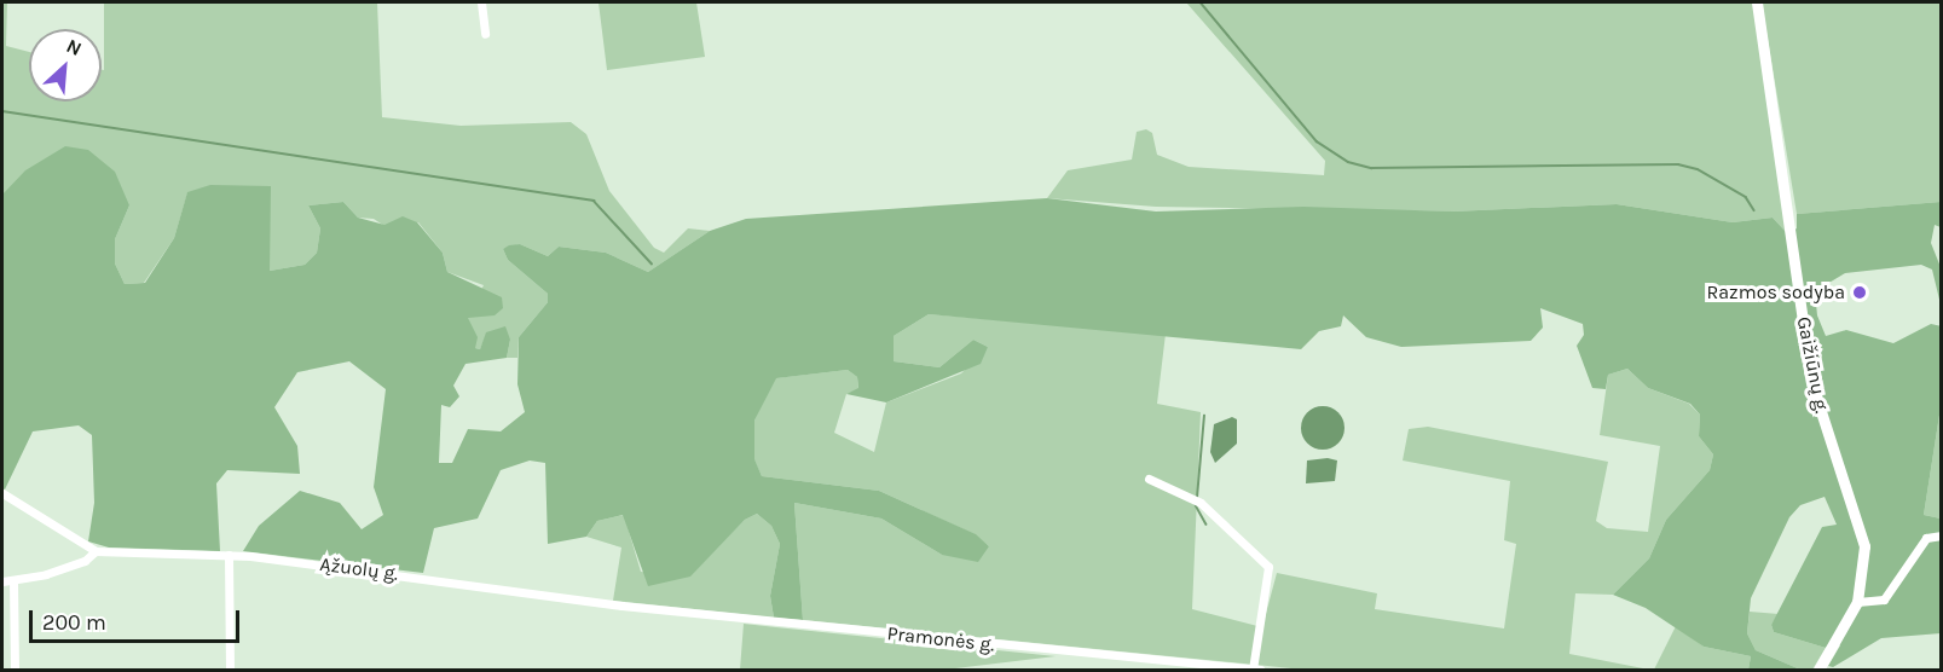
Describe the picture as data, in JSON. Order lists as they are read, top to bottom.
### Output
{
  "streets": {
    "main road": ["Gaižiūnų g."],
    "street": ["Ąžuolų g.", "Pramonės g."]
  },
  "crossings": [
    ["Ąžuolų g.", "Pramonės g."]
  ],
  "places": ["Razmos sodyba"],
  "scale_bar": "200 m",
  "north": "top right"
}
